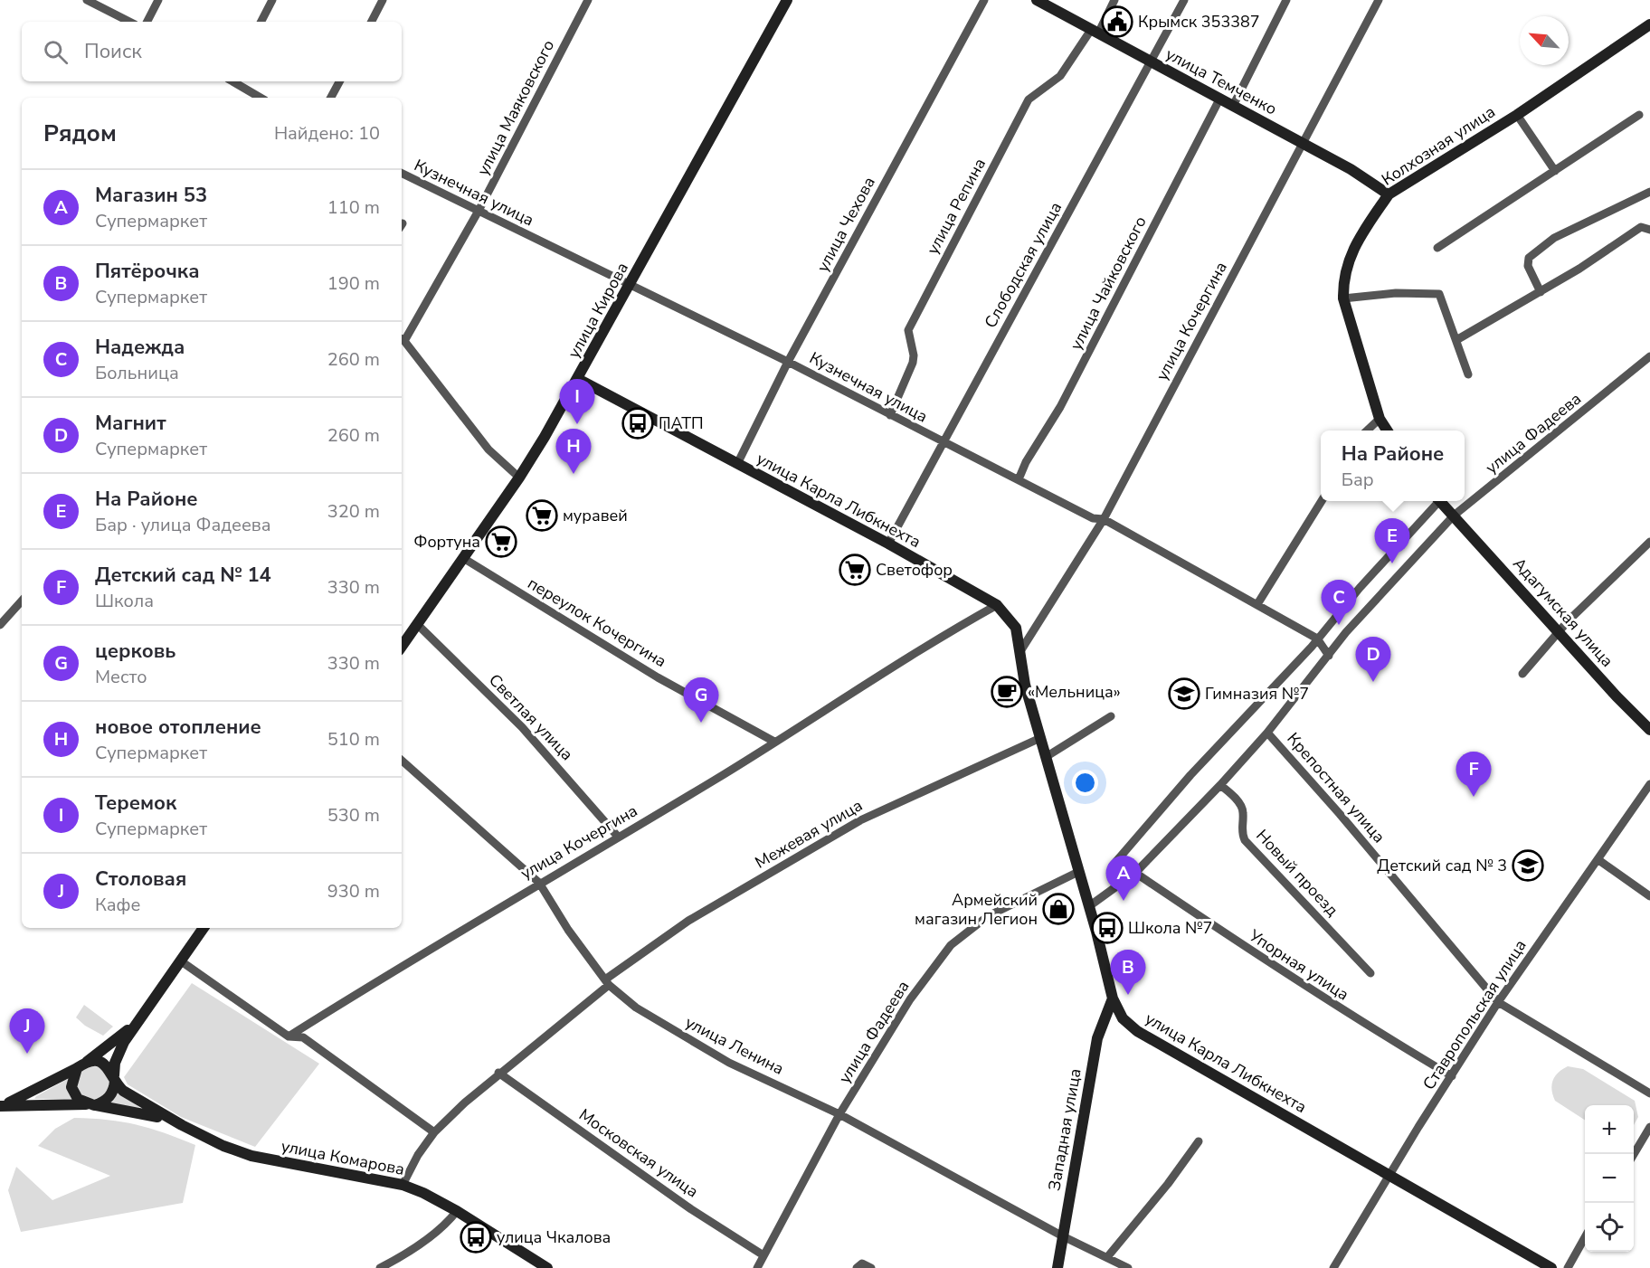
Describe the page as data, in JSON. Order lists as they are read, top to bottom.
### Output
{
  "streets": {
    "main road": [
      "улица Темченко",
      "Колхозная улица",
      "улица Кирова",
      "улица Карла Либкнехта",
      "Адагумская улица",
      "Западная улица",
      "улица Комарова"
    ],
    "street": [
      "улица Маяковского",
      "Кузнечная улица",
      "улица Репина",
      "улица Чехова",
      "Слободская улица",
      "улица Чайковского",
      "улица Кочергина",
      "улица Фадеева",
      "переулок Кочергина",
      "Светлая улица",
      "Крепостная улица",
      "Межевая улица",
      "Новый проезд",
      "Упорная улица",
      "Ставропольская улица",
      "улица Ленина",
      "Московская улица"
    ]
  },
  "crossings": [
    ["улица Темченко", "Колхозная улица"],
    ["улица Темченко", "улица Репина"],
    ["улица Темченко", "Слободская улица"],
    ["улица Темченко", "улица Чайковского"],
    ["улица Темченко", "улица Кочергина"],
    ["улица Маяковского", "Кузнечная улица"],
    ["Кузнечная улица", "улица Репина"],
    ["Кузнечная улица", "улица Чехова"],
    ["Кузнечная улица", "Слободская улица"],
    ["Кузнечная улица", "улица Чайковского"],
    ["Кузнечная улица", "улица Кирова"],
    ["Кузнечная улица", "улица Кочергина"],
    ["улица Чехова", "улица Карла Либкнехта"],
    ["Слободская улица", "улица Карла Либкнехта"],
    ["улица Кирова", "улица Карла Либкнехта"],
    ["улица Кирова", "переулок Кочергина"],
    ["улица Кирова", "Светлая улица"],
    ["улица Кочергина", "улица Карла Либкнехта"],
    ["улица Кочергина", "переулок Кочергина"],
    ["улица Кочергина", "Светлая улица"],
    ["улица Кочергина", "улица Ленина"],
    ["улица Фадеева", "улица Карла Либкнехта"],
    ["улица Фадеева", "Адагумская улица"],
    ["улица Фадеева", "Крепостная улица"],
    ["улица Фадеева", "Новый проезд"],
    ["улица Фадеева", "Упорная улица"],
    ["улица Фадеева", "улица Ленина"],
    ["улица Фадеева", "Московская улица"],
    ["улица Карла Либкнехта", "Межевая улица"],
    ["улица Карла Либкнехта", "Ставропольская улица"],
    ["улица Карла Либкнехта", "Западная улица"],
    ["Крепостная улица", "Ставропольская улица"],
    ["Межевая улица", "улица Ленина"],
    ["Межевая улица", "Московская улица"],
    ["Межевая улица", "улица Комарова"],
    ["Упорная улица", "Ставропольская улица"],
    ["улица Ленина", "Западная улица"]
  ],
  "places": {
    "public building": ["Крымск 353387"],
    "bus stop": ["ПАТП", "Школа №7", "улица Чкалова"],
    "supermarket": ["муравей", "Фортуна", "Светофор"],
    "cafe": ["«Мельница»"],
    "school or university": ["Гимназия №7", "Детский сад № 3"],
    "shop": ["Армейский магазин Легион"]
  },
  "north": "top left",
  "page": {
    "search": "Поиск",
    "heading": ["Рядом", "Найдено: 10"],
    "list": [
      {
        "mark": "A",
        "name": "Магазин 53",
        "note": "Супермаркет",
        "value": "110 m"
      },
      {
        "mark": "B",
        "name": "Пятёрочка",
        "note": "Супермаркет",
        "value": "190 m"
      },
      {
        "mark": "C",
        "name": "Надежда",
        "note": "Больница",
        "value": "260 m"
      },
      {
        "mark": "D",
        "name": "Магнит",
        "note": "Супермаркет",
        "value": "260 m"
      },
      {
        "mark": "E",
        "name": "На Районе",
        "note": "Бар · улица Фадеева",
        "value": "320 m"
      },
      {
        "mark": "F",
        "name": "Детский сад № 14",
        "note": "Школа",
        "value": "330 m"
      },
      {
        "mark": "G",
        "name": "церковь",
        "note": "Место",
        "value": "330 m"
      },
      {
        "mark": "H",
        "name": "новое отопление",
        "note": "Супермаркет",
        "value": "510 m"
      },
      {
        "mark": "I",
        "name": "Теремок",
        "note": "Супермаркет",
        "value": "530 m"
      },
      {
        "mark": "J",
        "name": "Столовая",
        "note": "Кафе",
        "value": "930 m"
      }
    ],
    "pins": [
      "I",
      "H",
      "E",
      "C",
      "D",
      "G",
      "F",
      "A",
      "B",
      "J"
    ],
    "popup": ["На Районе", "Бар"],
    "map_buttons": ["+", "−"]
  }
}
